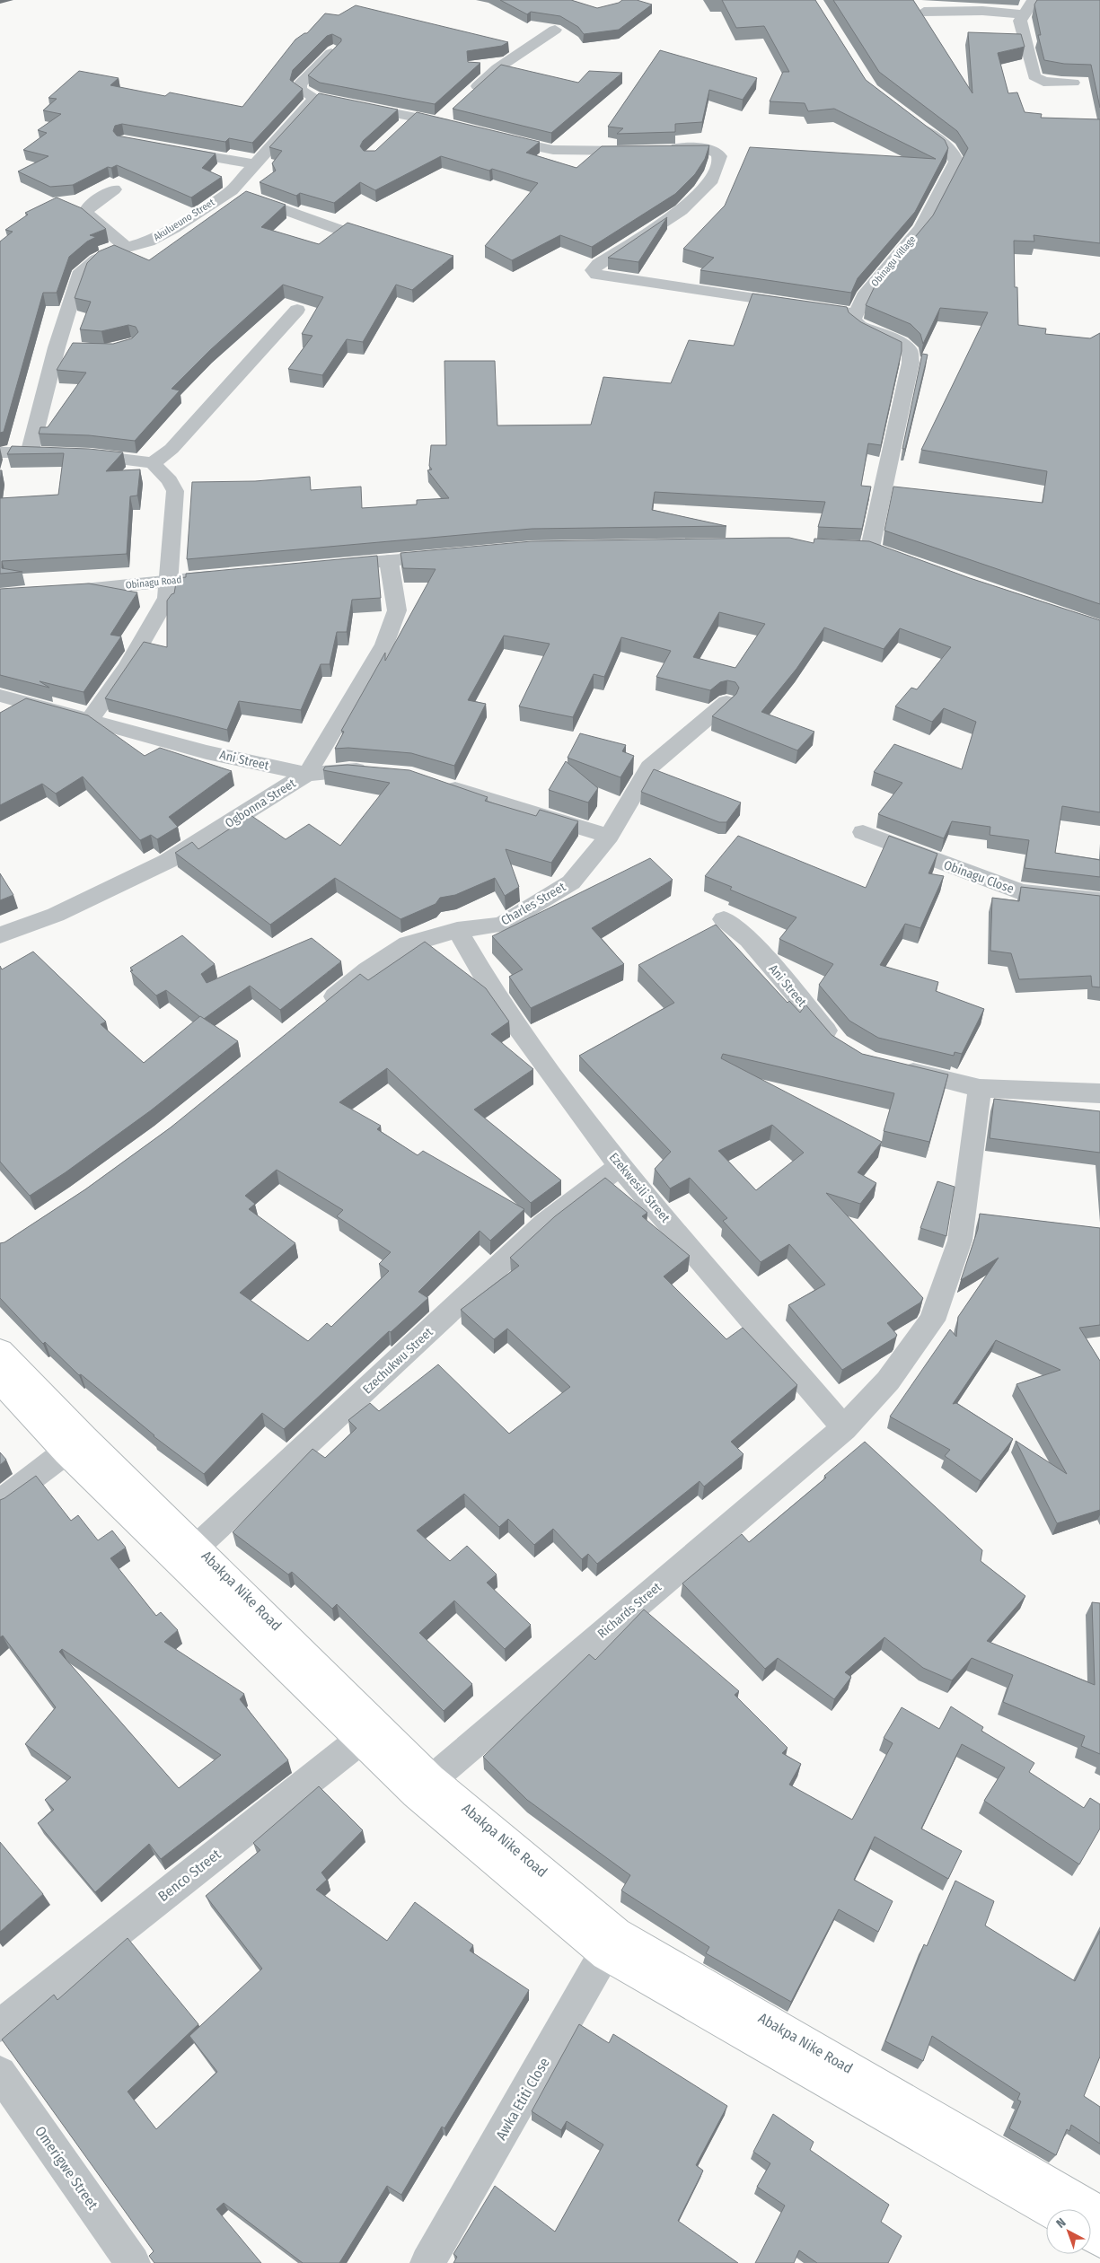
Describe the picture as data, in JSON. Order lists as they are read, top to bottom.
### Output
{
  "streets": {
    "main road": ["Abakpa Nike Road"],
    "street": [
      "Akulueuno Street",
      "Obinagu Village",
      "Obinagu Road",
      "Ani Street",
      "Ogbonna Street",
      "Obinagu Close",
      "Charles Street",
      "Ezekwesili Street",
      "Ezechukwu Street",
      "Richards Street",
      "Benco Street",
      "Awka Etiti Close",
      "Omerigwe Street"
    ]
  },
  "crossings": [
    ["Ani Street", "Ogbonna Street"],
    ["Charles Street", "Ezekwesili Street"],
    ["Ezekwesili Street", "Ezechukwu Street"],
    ["Ezekwesili Street", "Richards Street"],
    ["Ezechukwu Street", "Abakpa Nike Road"],
    ["Abakpa Nike Road", "Richards Street"],
    ["Abakpa Nike Road", "Benco Street"],
    ["Abakpa Nike Road", "Awka Etiti Close"]
  ],
  "north": "top left"
}
